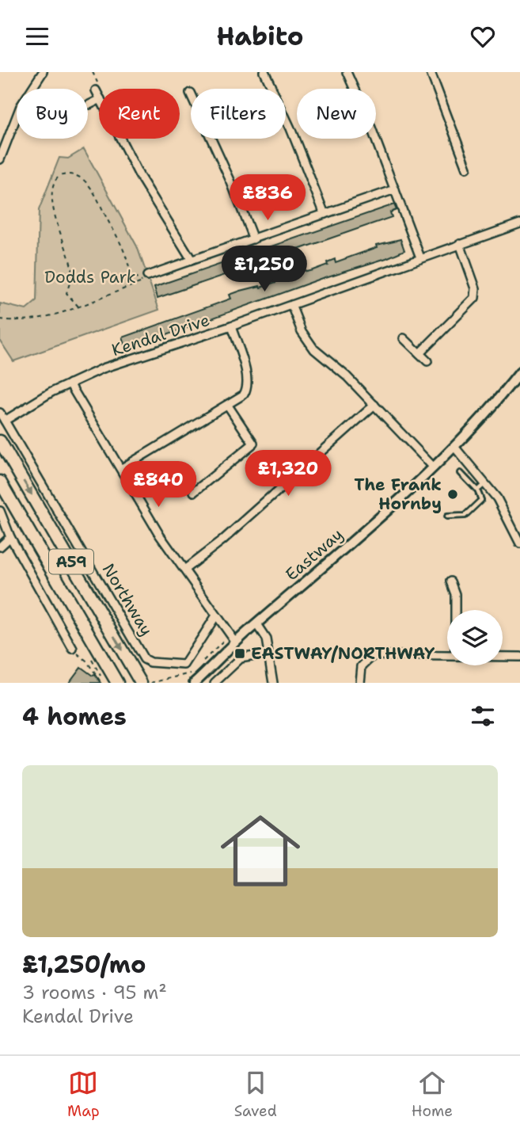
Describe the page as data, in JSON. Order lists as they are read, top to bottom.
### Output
{
  "streets": {
    "highway": ["A59", "Northway"],
    "street": ["Kendal Drive", "Eastway"]
  },
  "crossings": [
    ["Kendal Drive", "Northway"]
  ],
  "parks": ["Dodds Park"],
  "places": {
    "other": ["The Frank Hornby"],
    "transit": ["EASTWAY/NORTHWAY"]
  },
  "page": {
    "header": "Habito",
    "chip": [
      "Buy",
      "Rent",
      "Filters",
      "New"
    ],
    "price": [
      "£836",
      "£1,250",
      "£1,320",
      "£840"
    ],
    "heading": "4 homes",
    "list": [
      {
        "name": "£1,250/mo",
        "note": "3 rooms · 95 m² · Kendal Drive"
      }
    ],
    "tabs": ["Map", "Saved", "Home"]
  }
}
